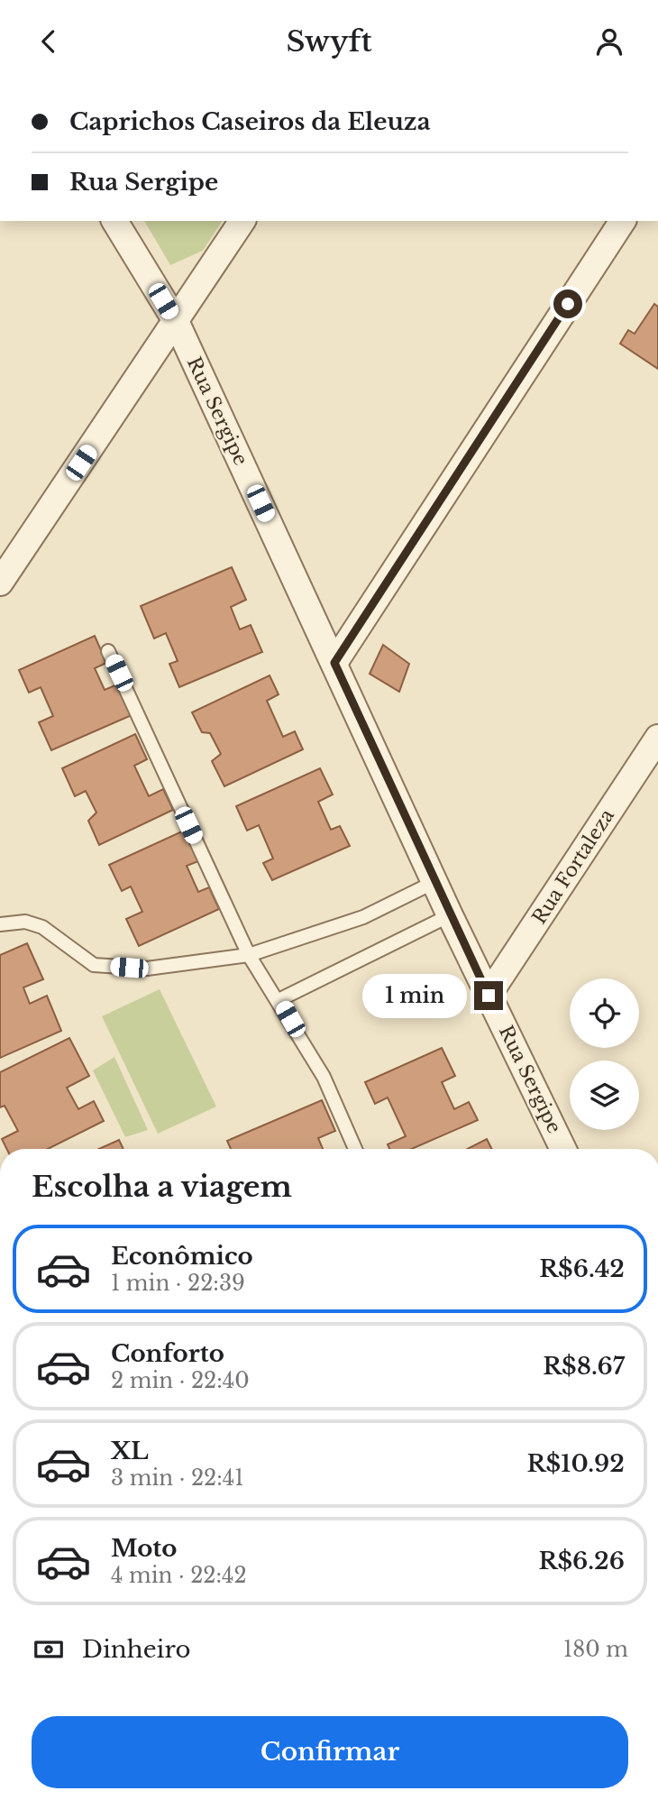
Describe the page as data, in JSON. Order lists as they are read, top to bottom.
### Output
{
  "streets": {
    "street": ["Rua Sergipe", "Rua Fortaleza"]
  },
  "crossings": [
    ["Rua Sergipe", "Rua Fortaleza"]
  ],
  "page": {
    "header": "Swyft",
    "banner": ["Caprichos Caseiros da Eleuza", "Rua Sergipe"],
    "bubble": "1 min",
    "heading": "Escolha a viagem",
    "list": [
      {
        "name": "Econômico",
        "note": "1 min · 22:39",
        "value": "R$6.42"
      },
      {
        "name": "Conforto",
        "note": "2 min · 22:40",
        "value": "R$8.67"
      },
      {
        "name": "XL",
        "note": "3 min · 22:41",
        "value": "R$10.92"
      },
      {
        "name": "Moto",
        "note": "4 min · 22:42",
        "value": "R$6.26"
      }
    ],
    "pay": ["Dinheiro", "180 m"],
    "buttons": "Confirmar"
  }
}
